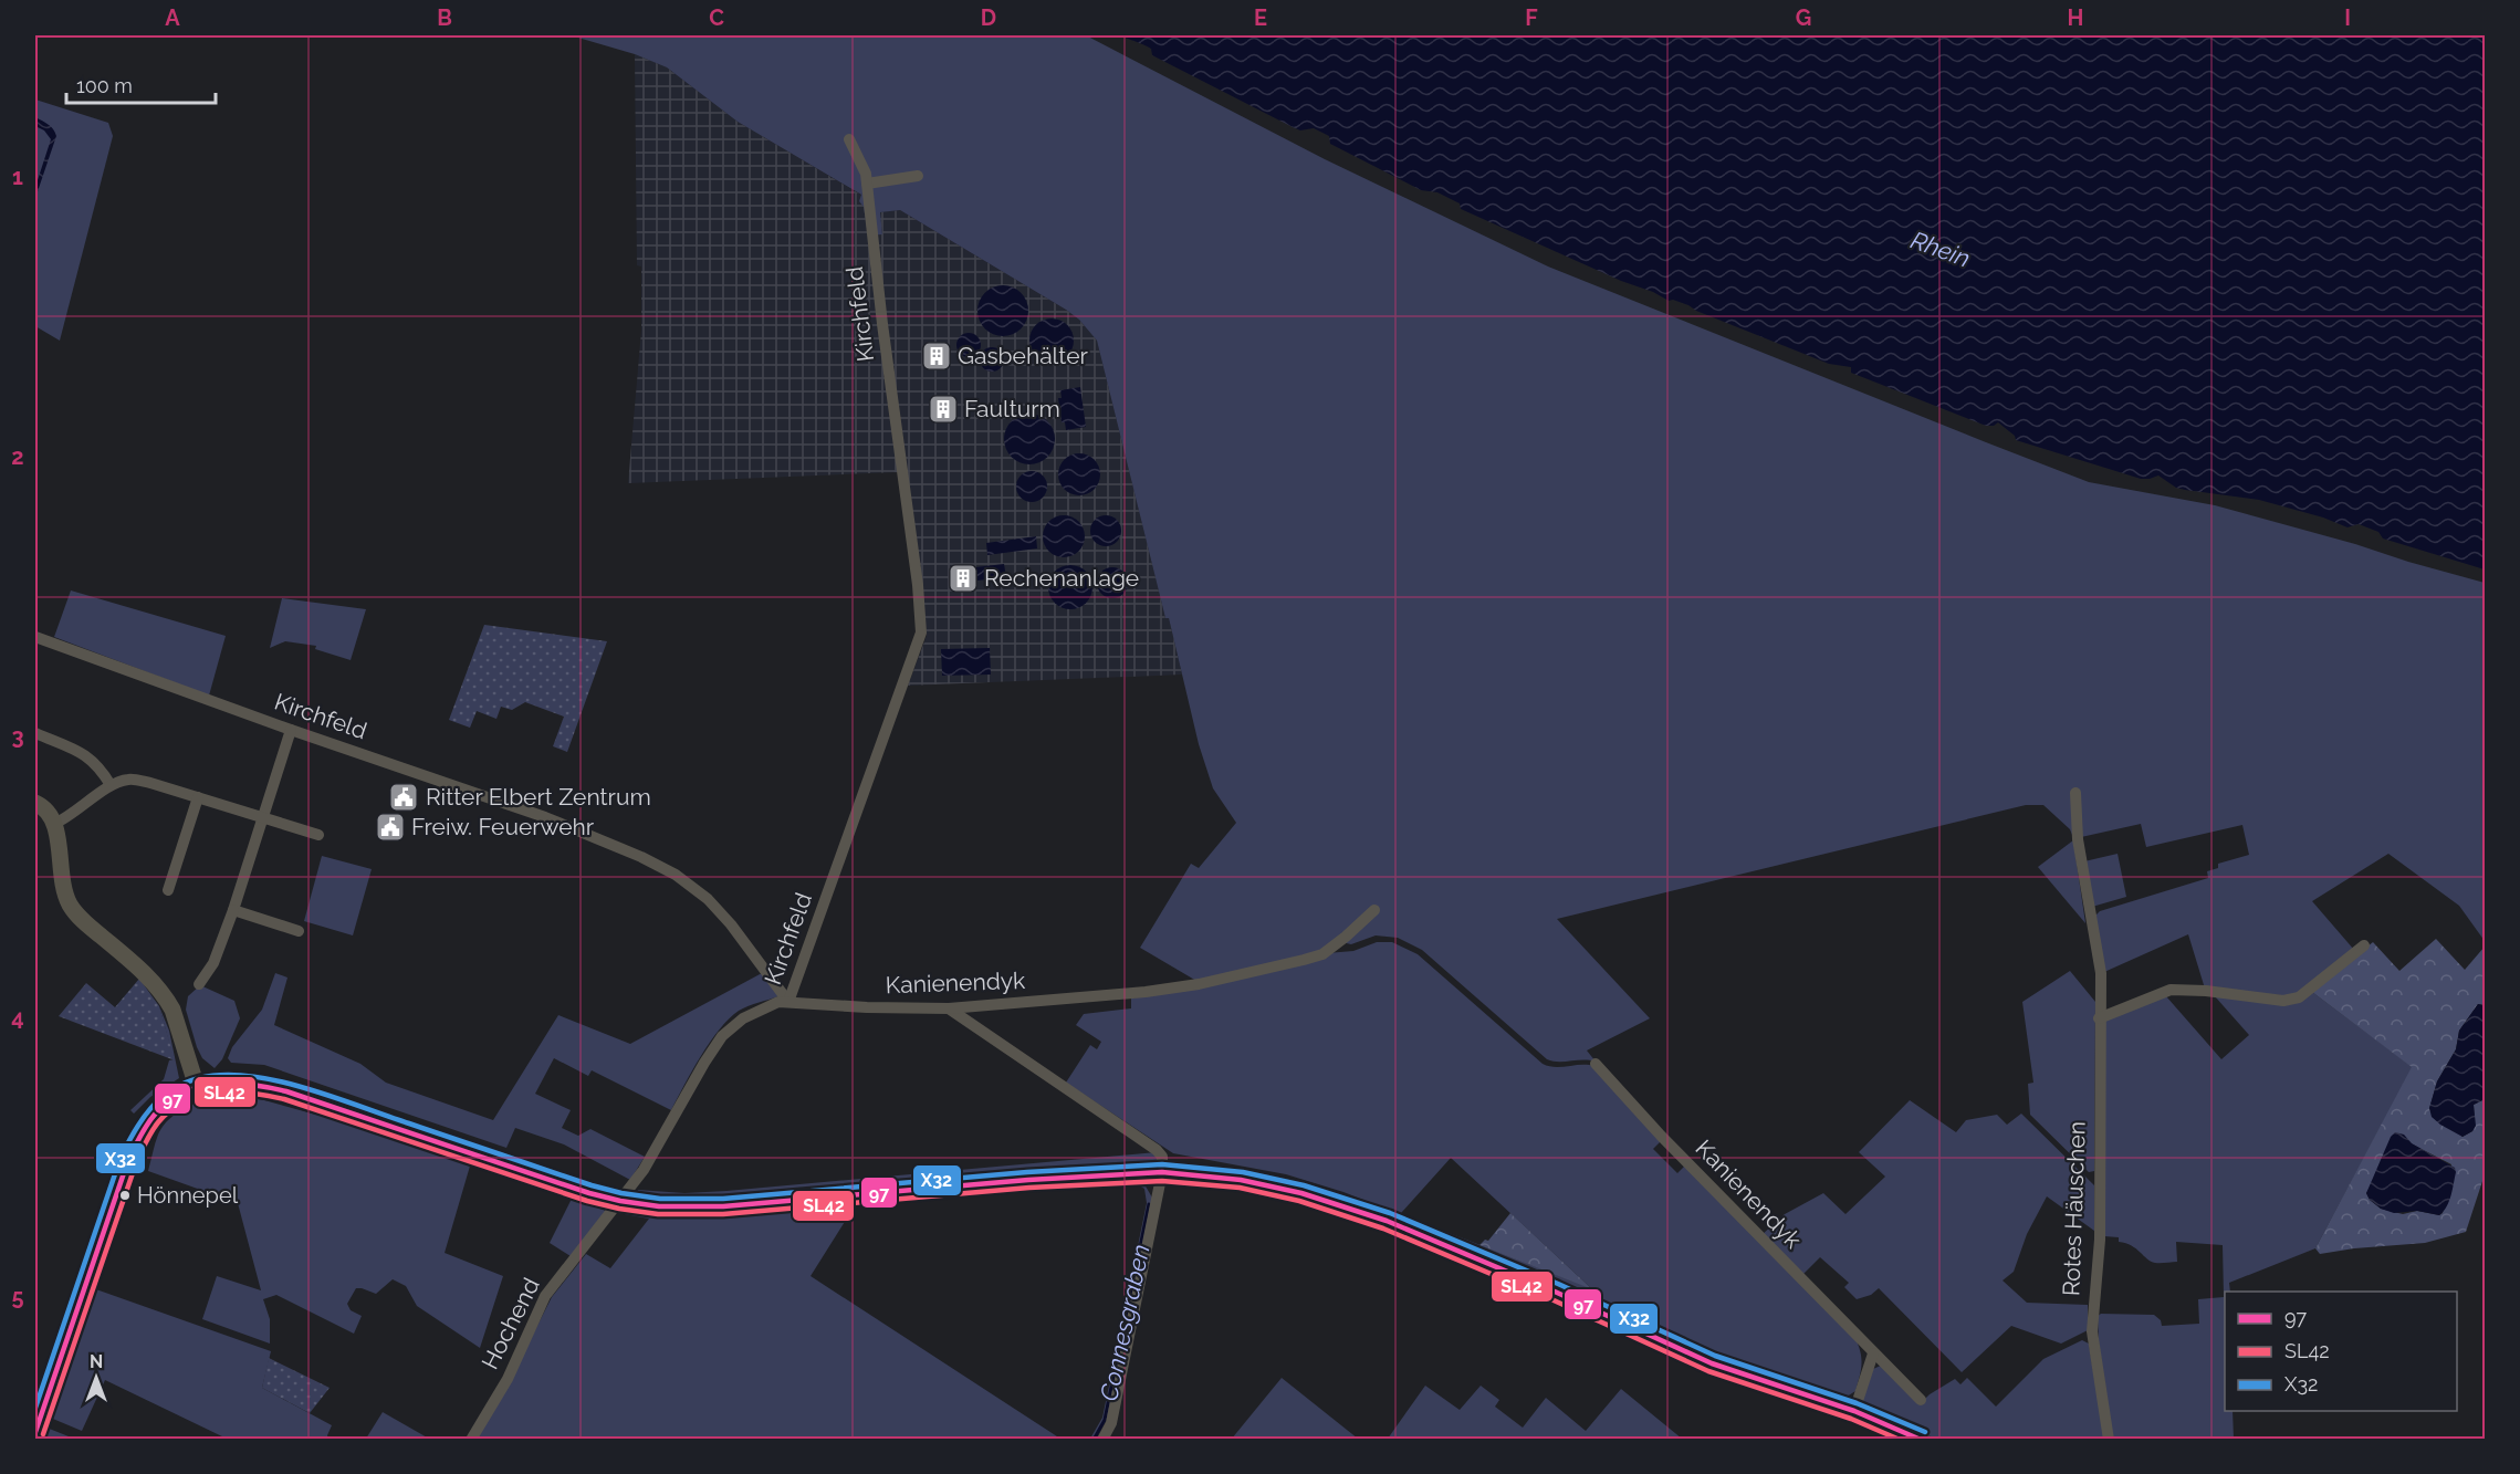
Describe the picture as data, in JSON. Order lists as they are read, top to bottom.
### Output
{
  "streets": {
    "street": [
      "Kirchfeld",
      "Kanienendyk",
      "Rotes Häuschen",
      "Hochend"
    ]
  },
  "crossings": [
    ["Kirchfeld", "Kanienendyk"],
    ["Kanienendyk", "Hochend"]
  ],
  "water": ["Rhein", "Connesgraben"],
  "places": {
    "building": ["Gasbehälter", "Faulturm", "Rechenanlage"],
    "public building": ["Ritter Elbert Zentrum", "Freiw. Feuerwehr"],
    "other": ["Hönnepel"]
  },
  "lines": ["transit line X32", "transit line 97", "transit line SL42"],
  "legend": ["97", "SL42", "X32"],
  "scale_bar": "100 m",
  "north": "top",
  "grid": {
    "columns": [
      "A",
      "B",
      "C",
      "D",
      "E",
      "F",
      "G",
      "H",
      "I"
    ],
    "rows": [
      "1",
      "2",
      "3",
      "4",
      "5"
    ]
  }
}
